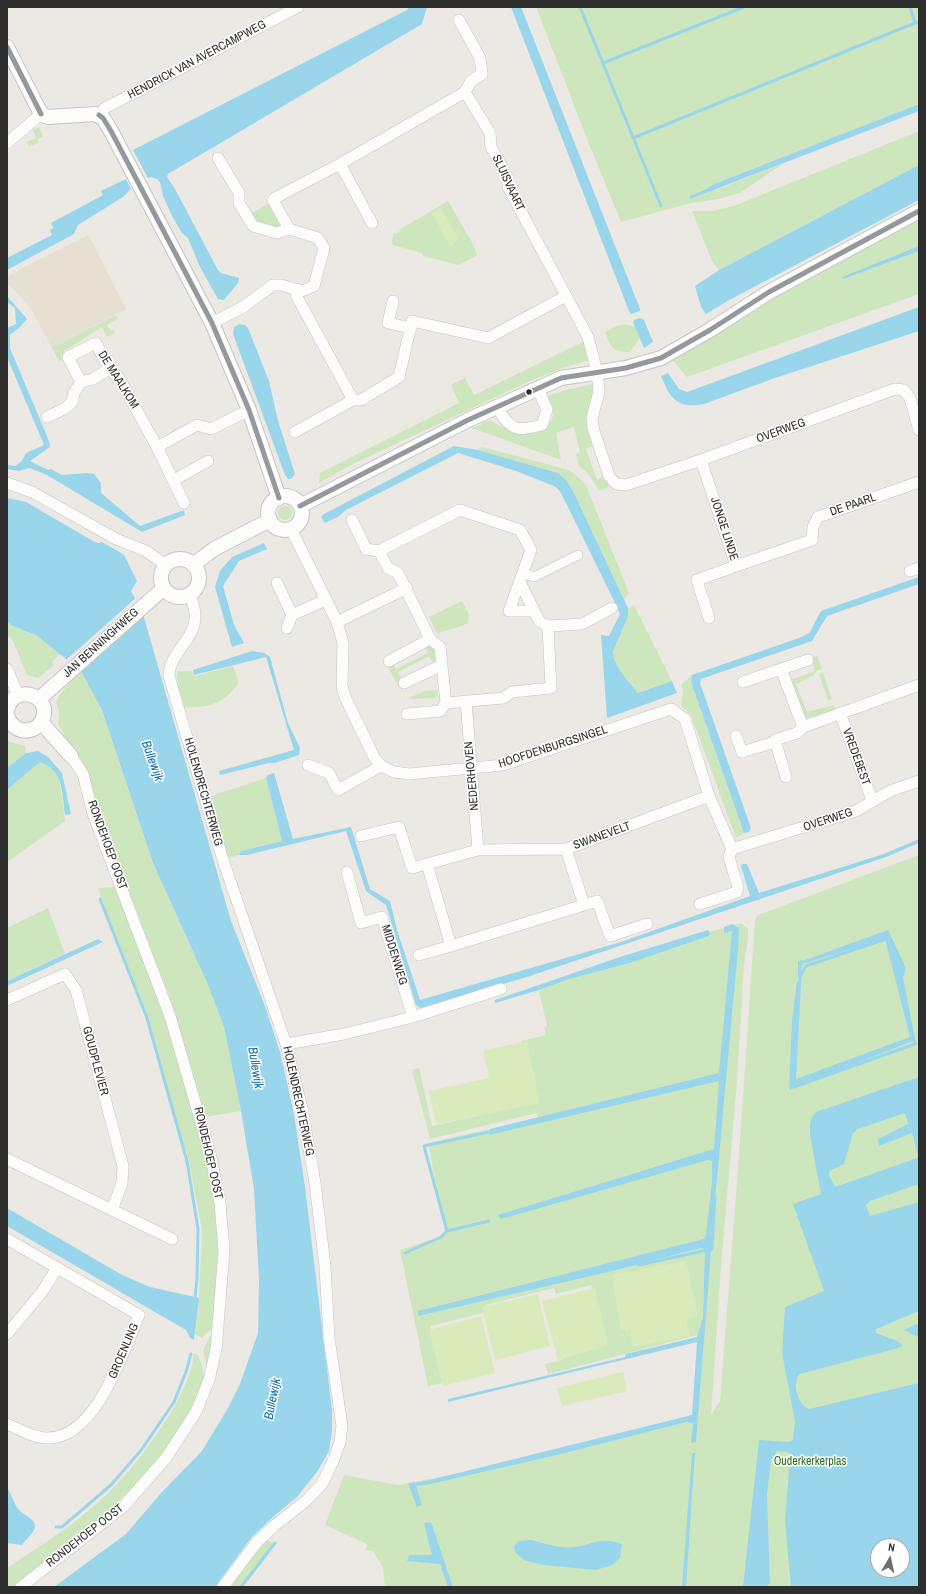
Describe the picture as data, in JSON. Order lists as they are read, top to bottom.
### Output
{
  "streets": {
    "street": [
      "HENDRICK VAN AVERCAMPWEG",
      "SLUISVAART",
      "DE MAALKOM",
      "OVERWEG",
      "DE PAARL",
      "JONGE LINDE",
      "JAN BENNINGHWEG",
      "HOOFDENBURGSINGEL",
      "VREDEBEST",
      "NEDERHOVEN",
      "HOLENDRECHTERWEG",
      "SWANEVELT",
      "RONDEHOEP OOST",
      "MIDDENWEG",
      "GOUDPLEVIER",
      "GROENLING"
    ]
  },
  "crossings": [
    ["SLUISVAART", "OVERWEG"],
    ["OVERWEG", "JONGE LINDE"],
    ["OVERWEG", "HOOFDENBURGSINGEL"],
    ["OVERWEG", "VREDEBEST"],
    ["DE PAARL", "JONGE LINDE"],
    ["JAN BENNINGHWEG", "HOLENDRECHTERWEG"],
    ["HOOFDENBURGSINGEL", "NEDERHOVEN"],
    ["HOOFDENBURGSINGEL", "SWANEVELT"]
  ],
  "water": ["Bullewijk"],
  "parks": ["Ouderkerkerplas"],
  "north": "top"
}
